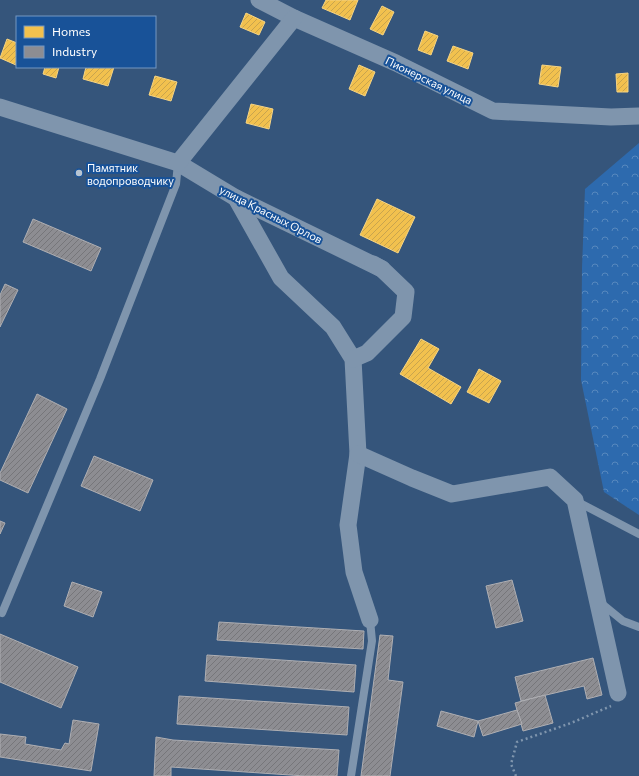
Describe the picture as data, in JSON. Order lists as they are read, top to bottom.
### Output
{
  "streets": {
    "street": ["Пионерская улица", "улица Красных Орлов"]
  },
  "places": ["Памятник водопроводчику"],
  "legend": ["Homes", "Industry"]
}
